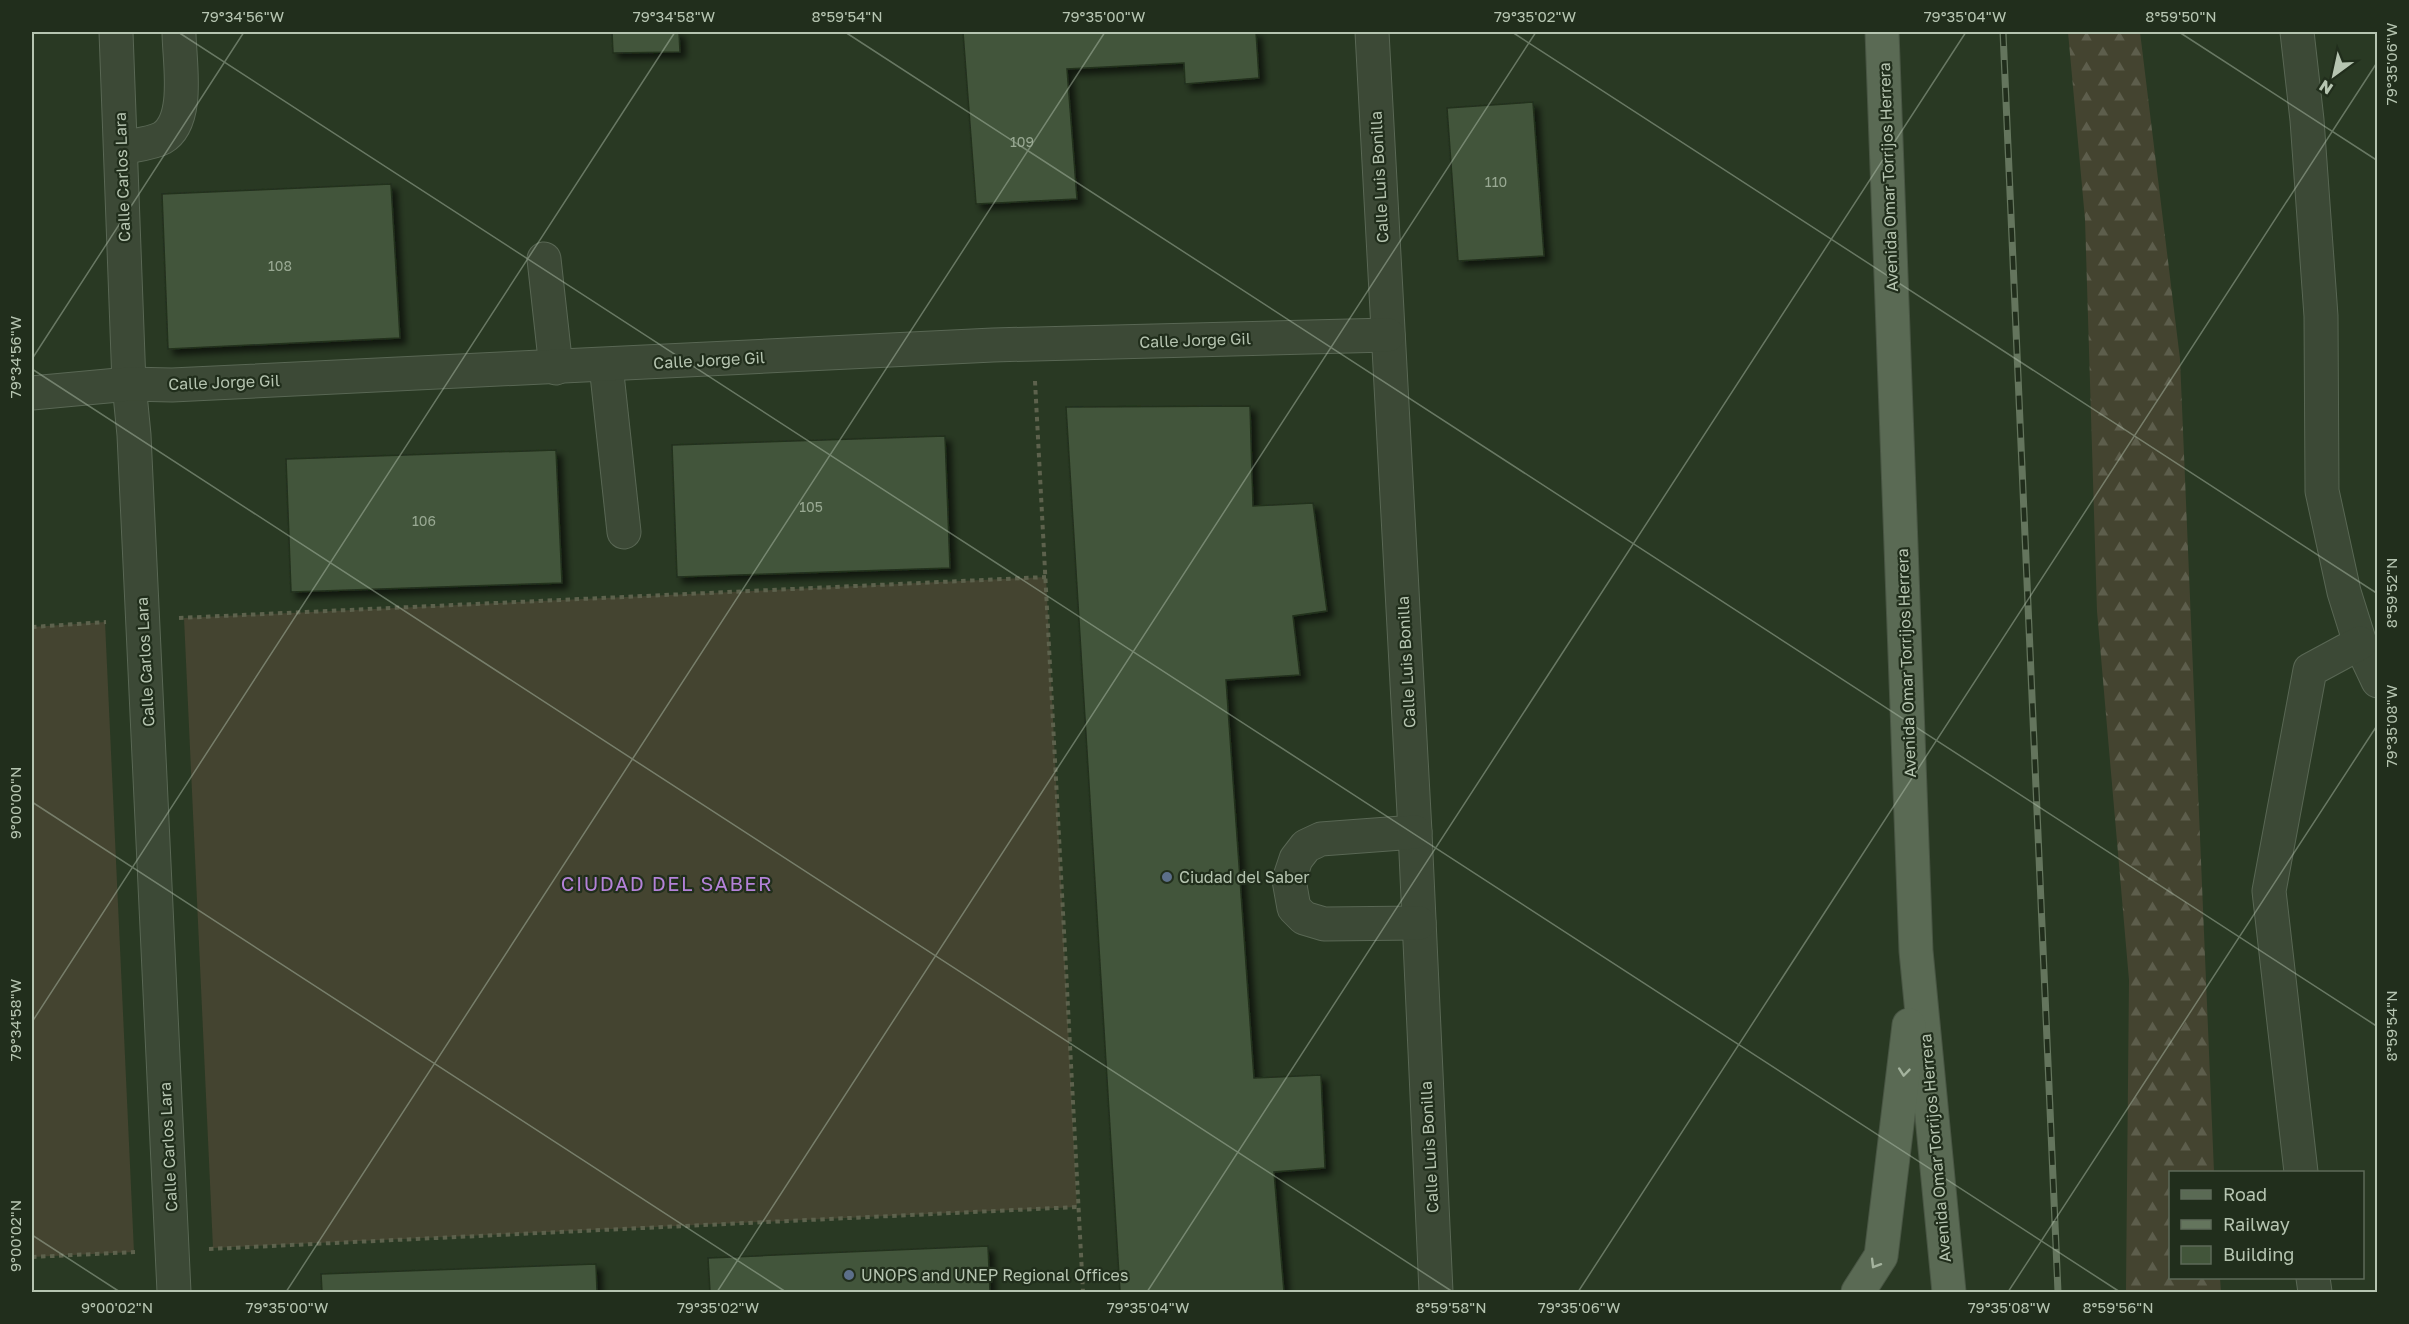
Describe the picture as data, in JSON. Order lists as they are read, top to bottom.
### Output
{
  "streets": {
    "main road": ["Avenida Omar Torrijos Herrera"],
    "street": ["Calle Carlos Lara", "Calle Luis Bonilla", "Calle Jorge Gil"]
  },
  "crossings": [
    ["Calle Carlos Lara", "Calle Jorge Gil"],
    ["Calle Luis Bonilla", "Calle Jorge Gil"]
  ],
  "districts": ["CIUDAD DEL SABER"],
  "places": ["Ciudad del Saber", "UNOPS and UNEP Regional Offices"],
  "house_numbers": [
    "109",
    "110",
    "108",
    "105",
    "106"
  ],
  "legend": ["Road", "Railway", "Building"],
  "north": "bottom left",
  "coordinates": [
    "79°34'56\"W",
    "79°34'58\"W",
    "8°59'54\"N",
    "79°35'00\"W",
    "79°35'02\"W",
    "79°35'04\"W",
    "8°59'50\"N",
    "79°35'06\"W",
    "8°59'52\"N",
    "79°35'08\"W",
    "9°00'00\"N",
    "9°00'02\"N",
    "8°59'58\"N",
    "8°59'56\"N"
  ]
}
